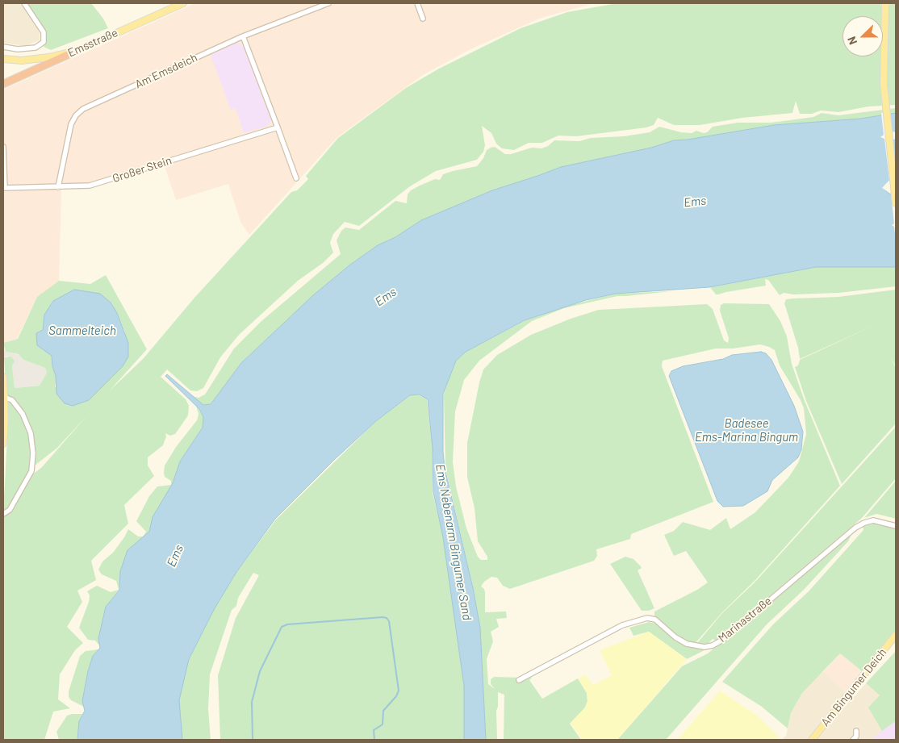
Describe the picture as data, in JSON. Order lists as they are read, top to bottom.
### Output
{
  "streets": {
    "highway": ["Emsstraße"],
    "main road": ["Am Bingumer Deich"],
    "street": ["Am Emsdeich", "Großer Stein", "Marinastraße"]
  },
  "crossings": [
    ["Am Emsdeich", "Großer Stein"]
  ],
  "water": [
    "Ems",
    "Sammelteich",
    "Badesee Ems-Marina Bingum",
    "Ems Nebenarm Bingumer Sand"
  ],
  "north": "left"
}
